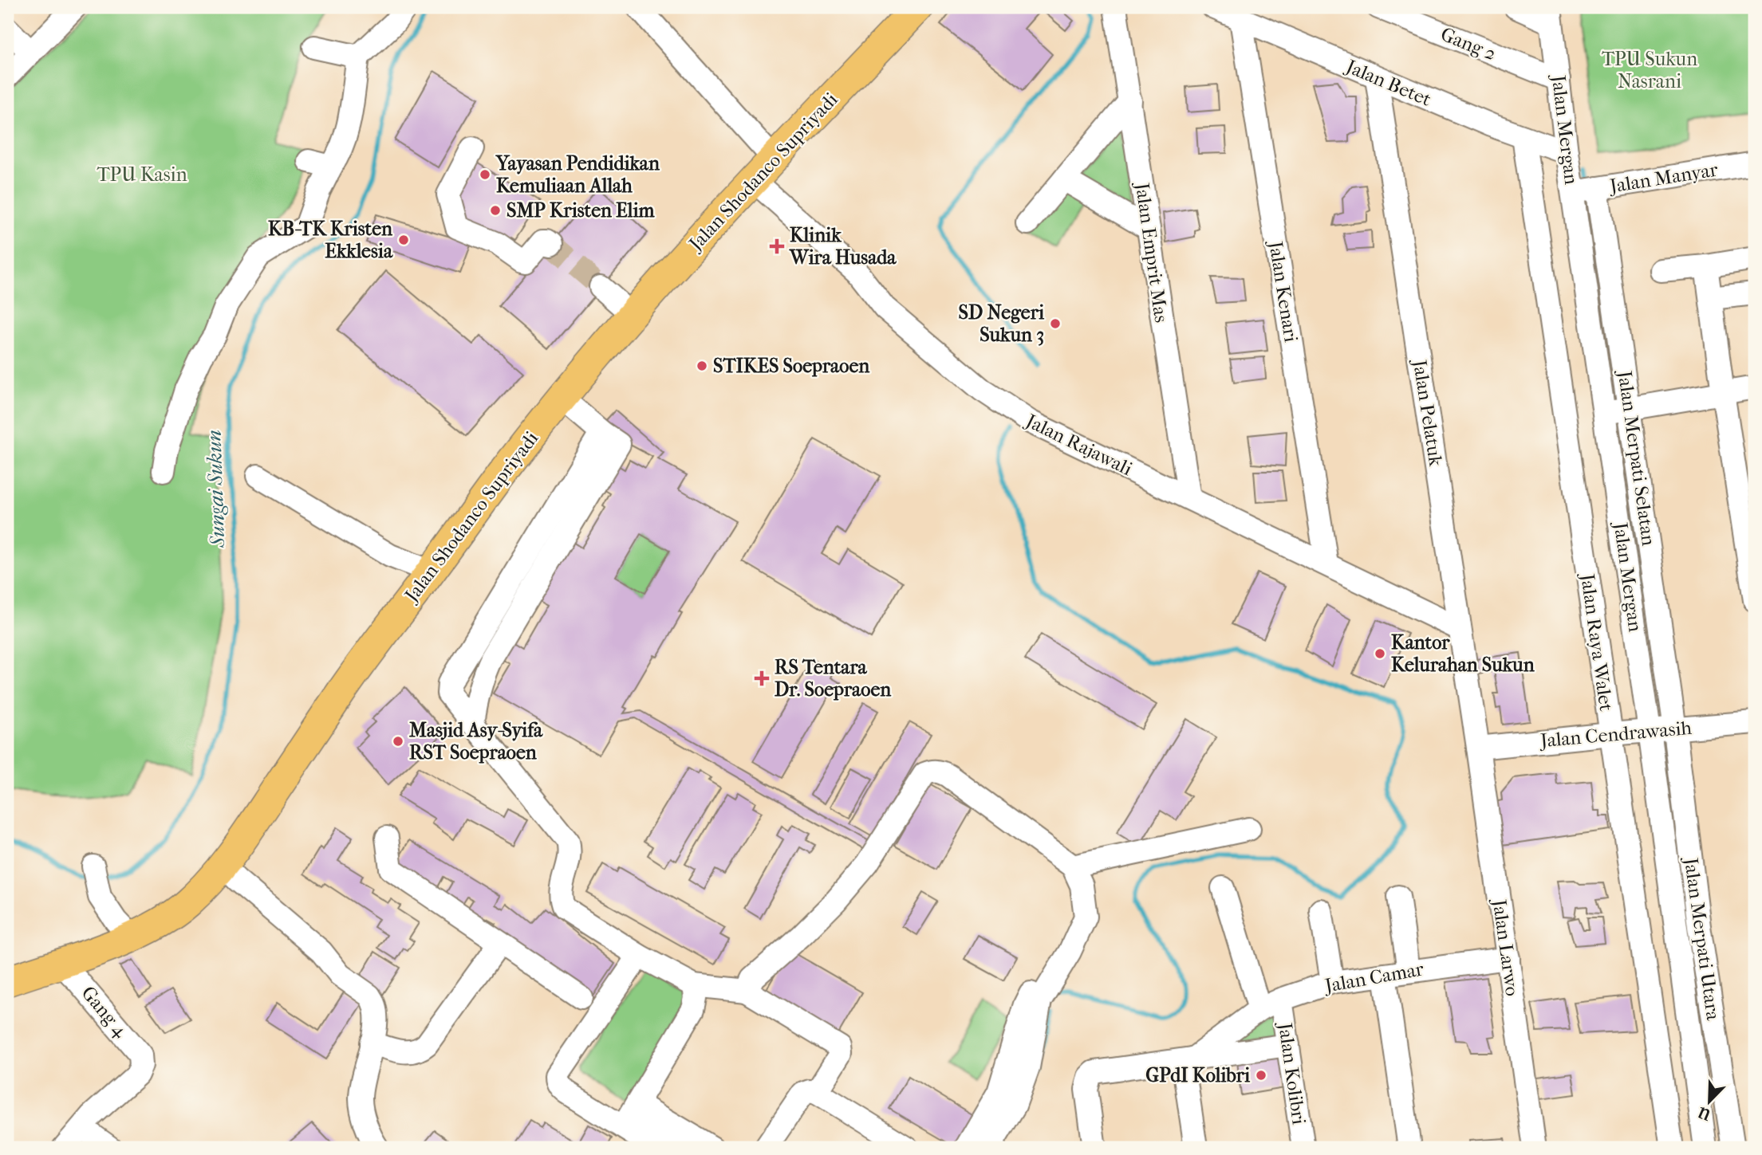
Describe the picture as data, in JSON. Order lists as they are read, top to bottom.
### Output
{
  "streets": {
    "main road": ["Jalan Shodanco Supriyadi"],
    "street": [
      "Gang 2",
      "Jalan Betet",
      "Jalan Mergan",
      "Jalan Manyar",
      "Jalan Emprit Mas",
      "Jalan Kenari",
      "Jalan Pelatuk",
      "Jalan Rajawali",
      "Jalan Merpati Selatan",
      "Jalan Raya Walet",
      "Jalan Cendrawasih",
      "Jalan Merpati Utara",
      "Jalan Larwo",
      "Jalan Camar",
      "Gang 4",
      "Jalan Kolibri"
    ]
  },
  "crossings": [
    ["Gang 2", "Jalan Mergan"],
    ["Jalan Betet", "Jalan Mergan"],
    ["Jalan Betet", "Jalan Kenari"],
    ["Jalan Betet", "Jalan Pelatuk"],
    ["Jalan Betet", "Jalan Raya Walet"],
    ["Jalan Mergan", "Jalan Manyar"],
    ["Jalan Mergan", "Jalan Merpati Selatan"],
    ["Jalan Mergan", "Jalan Cendrawasih"],
    ["Jalan Shodanco Supriyadi", "Jalan Rajawali"],
    ["Jalan Shodanco Supriyadi", "Gang 4"],
    ["Jalan Manyar", "Jalan Merpati Selatan"],
    ["Jalan Emprit Mas", "Jalan Rajawali"],
    ["Jalan Kenari", "Jalan Rajawali"],
    ["Jalan Pelatuk", "Jalan Rajawali"],
    ["Jalan Pelatuk", "Jalan Cendrawasih"],
    ["Jalan Pelatuk", "Jalan Larwo"],
    ["Jalan Merpati Selatan", "Jalan Cendrawasih"],
    ["Jalan Merpati Selatan", "Jalan Merpati Utara"],
    ["Jalan Raya Walet", "Jalan Cendrawasih"],
    ["Jalan Cendrawasih", "Jalan Merpati Utara"],
    ["Jalan Cendrawasih", "Jalan Larwo"],
    ["Jalan Larwo", "Jalan Camar"],
    ["Jalan Camar", "Jalan Kolibri"]
  ],
  "water": ["Sungai Sukun"],
  "parks": ["TPU Sukun Nasrani", "TPU Kasin"],
  "places": {
    "other": [
      "Yayasan Pendidikan Kemuliaan Allah",
      "SMP Kristen Elim",
      "KB-TK Kristen Ekklesia",
      "SD Negeri Sukun 3",
      "STIKES Soepraoen",
      "Kantor Kelurahan Sukun",
      "Masjid Asy-Syifa RST Soepraoen",
      "GPdI Kolibri"
    ],
    "health": ["Klinik Wira Husada", "RS Tentara Dr. Soepraoen"]
  },
  "north": "bottom left"
}
